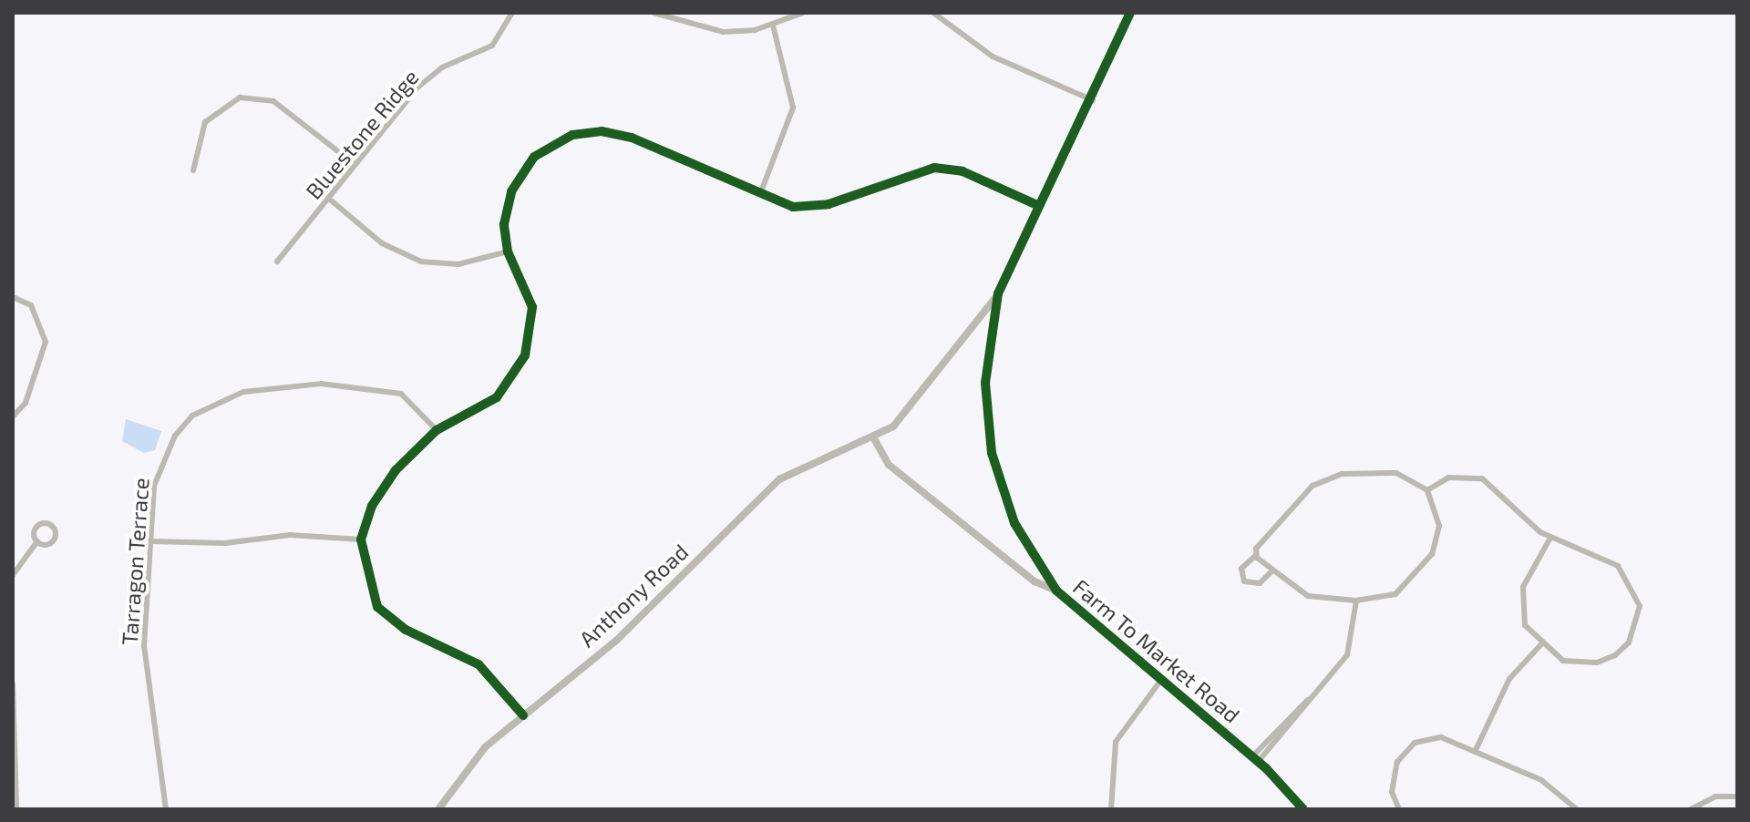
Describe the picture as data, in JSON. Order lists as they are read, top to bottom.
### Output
{
  "streets": {
    "street": [
      "Bluestone Ridge",
      "Tarragon Terrace",
      "Anthony Road",
      "Farm To Market Road"
    ]
  },
  "crossings": [
    ["Anthony Road", "Farm To Market Road"]
  ]
}
